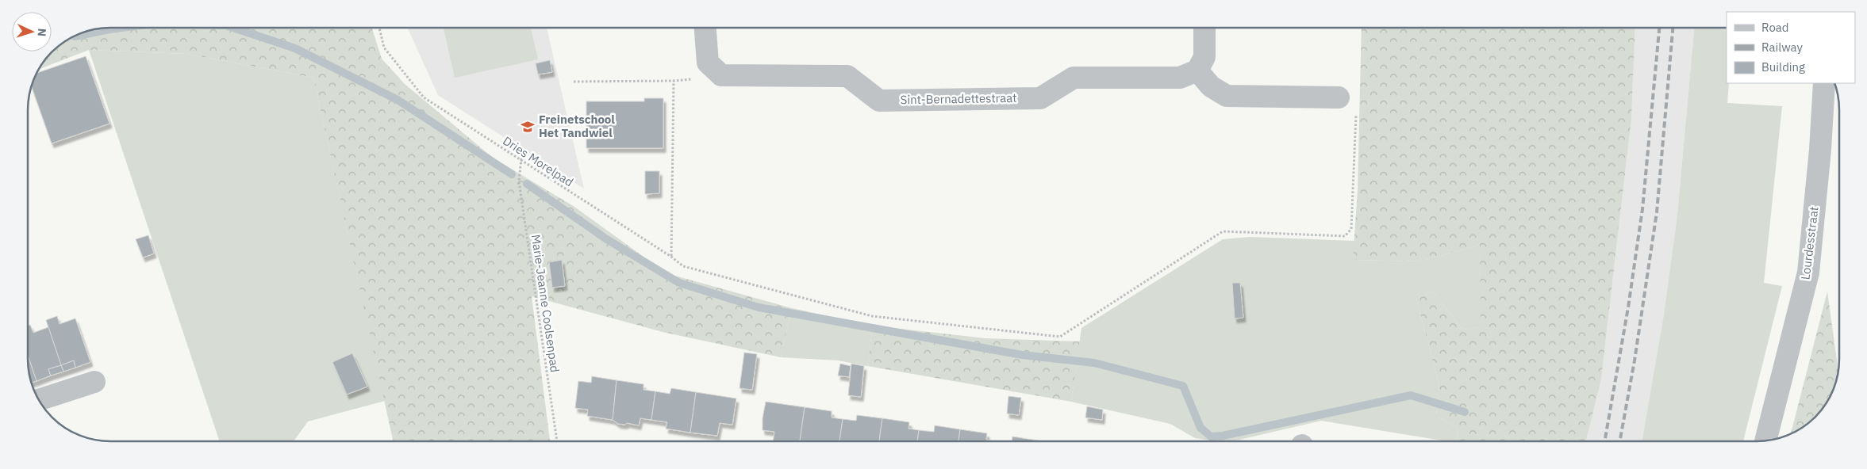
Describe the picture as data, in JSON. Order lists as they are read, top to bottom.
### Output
{
  "streets": {
    "street": ["Sint-Bernadettestraat", "Lourdesstraat"],
    "path": ["Dries Morelpad", "Marie-Jeanne Coolsenpad"]
  },
  "crossings": [
    ["Dries Morelpad", "Marie-Jeanne Coolsenpad"]
  ],
  "places": {
    "school or university": ["Freinetschool Het Tandwiel"]
  },
  "legend": ["Road", "Railway", "Building"],
  "north": "right"
}
